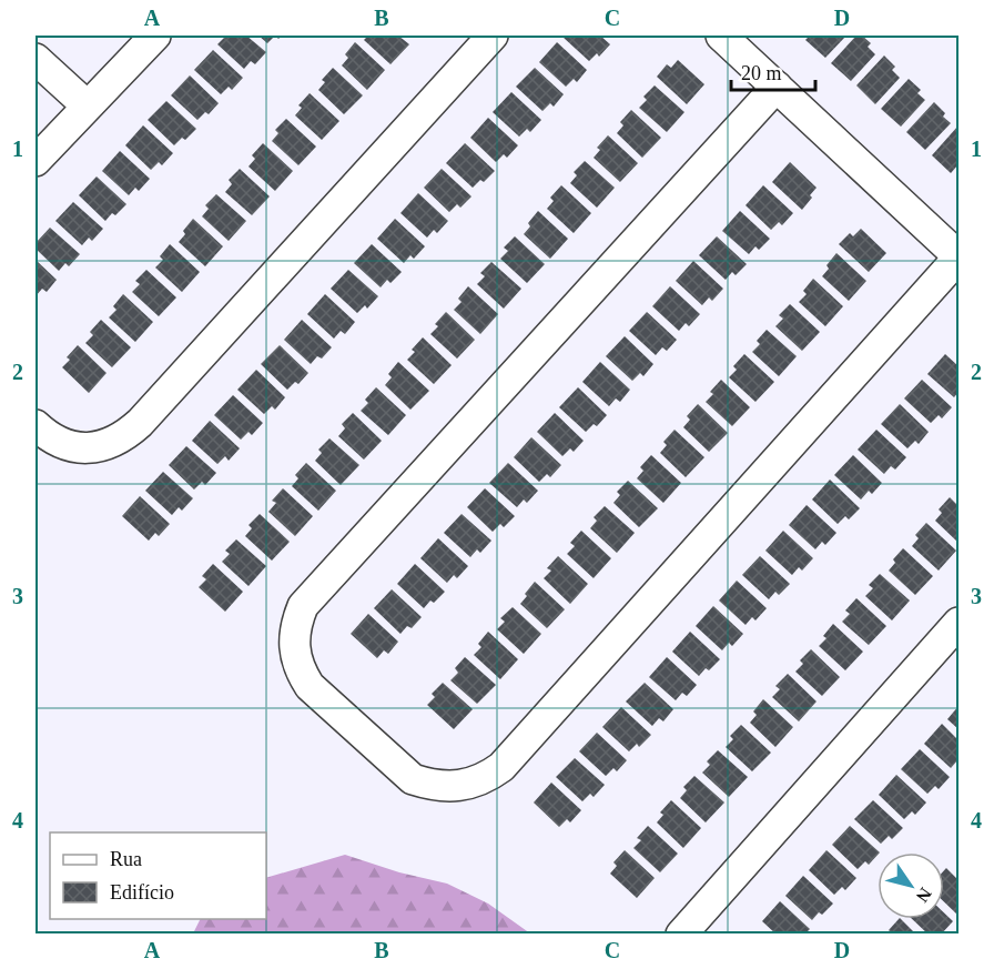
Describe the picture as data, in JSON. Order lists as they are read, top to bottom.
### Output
{
  "legend": ["Rua", "Edifício"],
  "scale_bar": "20 m",
  "north": "bottom right",
  "grid": {
    "columns": [
      "A",
      "B",
      "C",
      "D"
    ],
    "rows": [
      "1",
      "2",
      "3",
      "4"
    ]
  }
}
